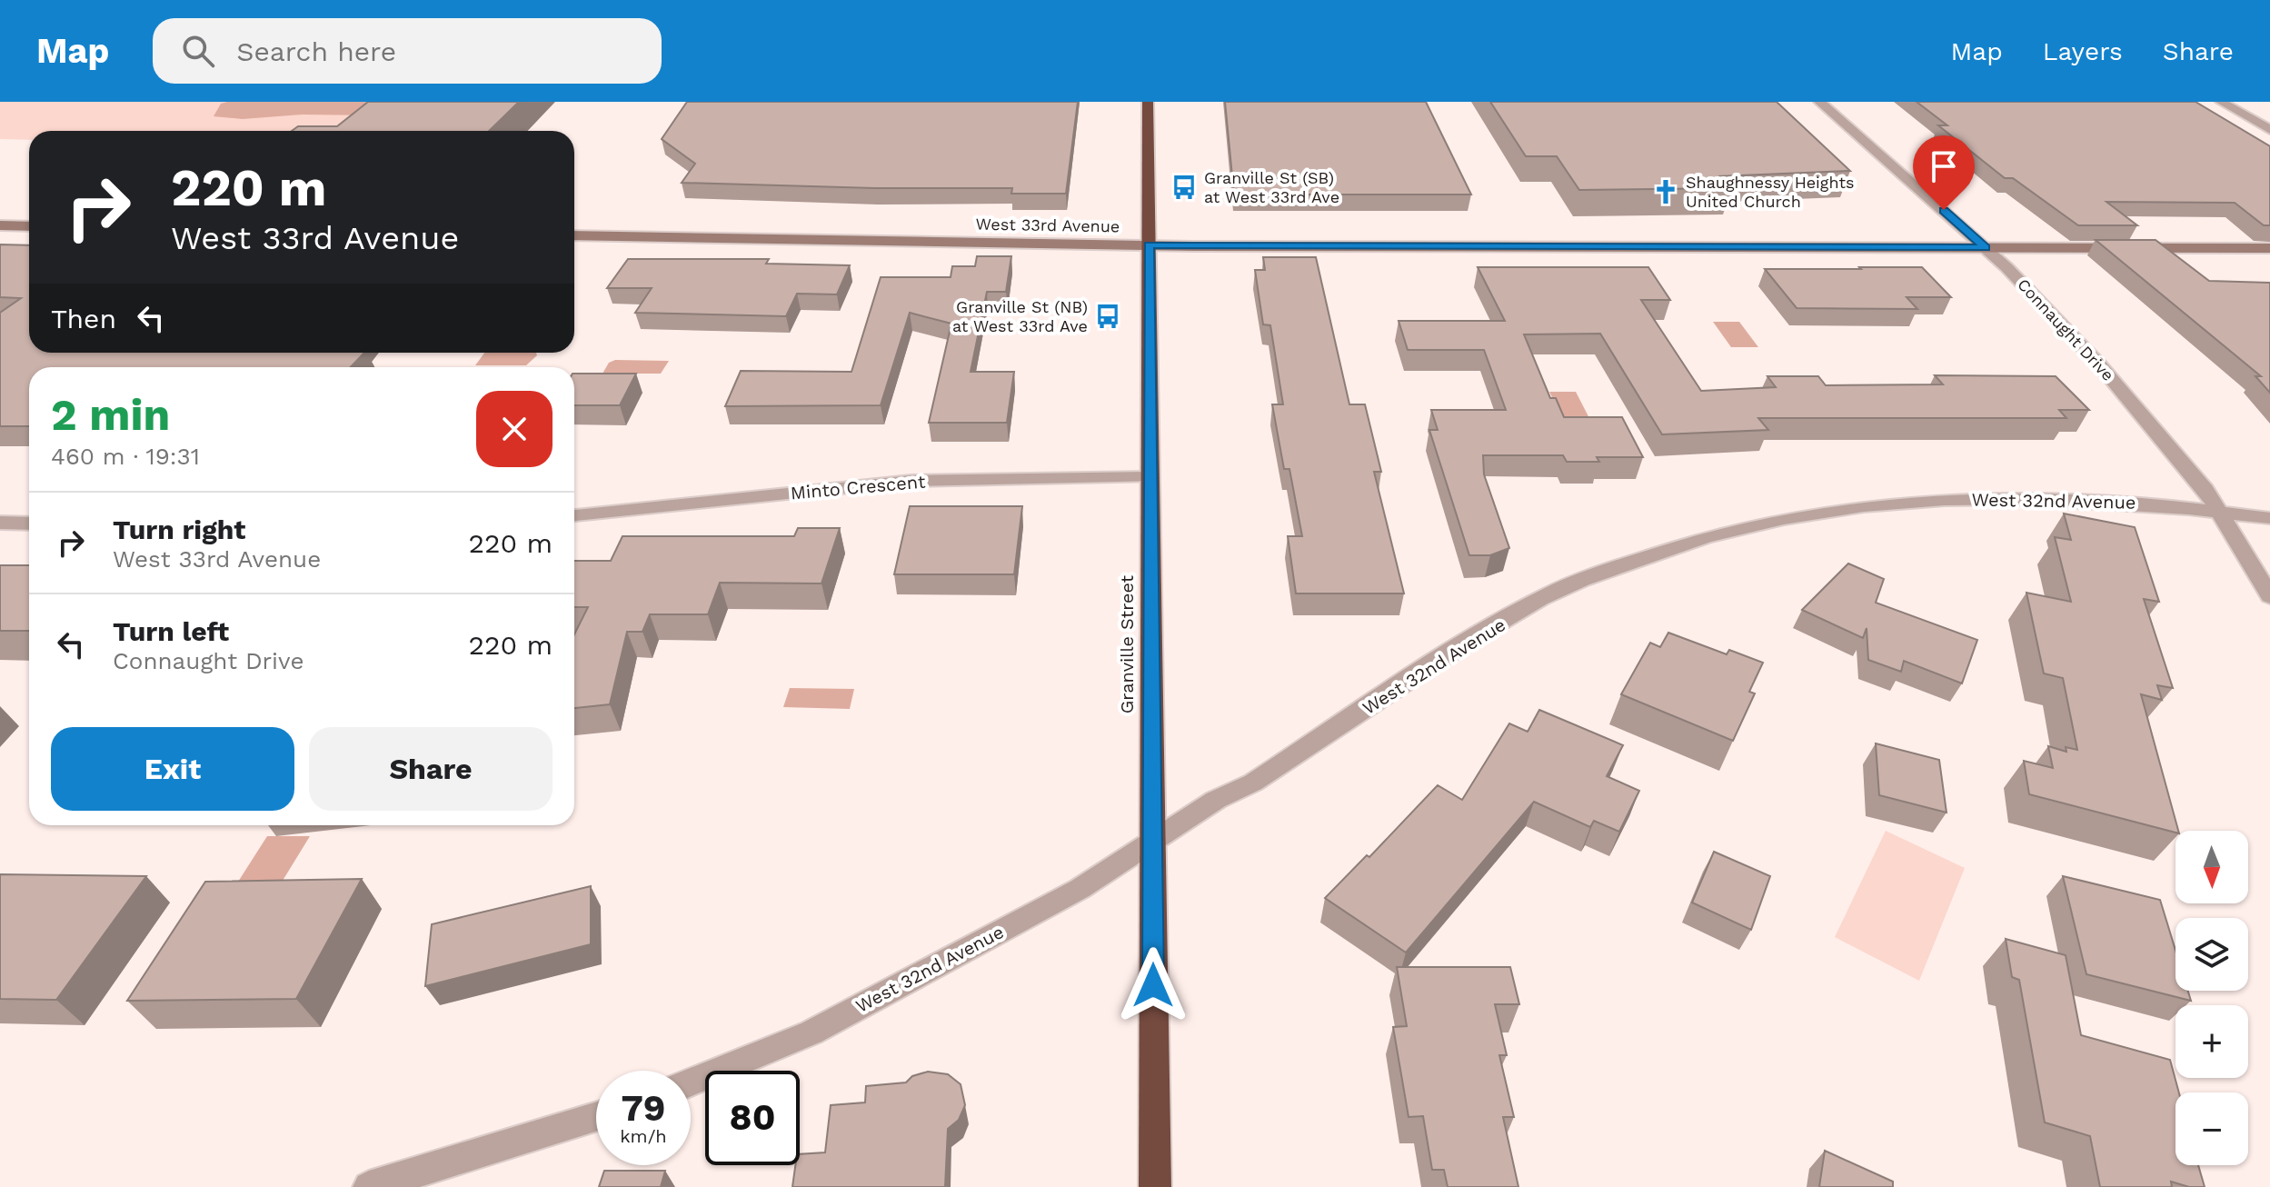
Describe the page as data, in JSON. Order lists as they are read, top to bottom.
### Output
{
  "streets": {
    "highway": ["Granville Street"],
    "street": [
      "West 33rd Avenue",
      "Connaught Drive",
      "Minto Crescent",
      "West 32nd Avenue"
    ]
  },
  "crossings": [
    ["West 33rd Avenue", "Connaught Drive"],
    ["West 33rd Avenue", "Granville Street"],
    ["Connaught Drive", "West 32nd Avenue"],
    ["Minto Crescent", "Granville Street"],
    ["West 32nd Avenue", "Granville Street"]
  ],
  "places": {
    "bus stop": ["Granville St (SB) at West 33rd Ave", "Granville St (NB) at West 33rd Ave"],
    "church": ["Shaughnessy Heights United Church"]
  },
  "north": "bottom",
  "page": {
    "header": "Map",
    "search": "Search here",
    "nav": ["Map", "Layers", "Share"],
    "turn": ["220 m", "West 33rd Avenue"],
    "then": "Then",
    "heading": ["2 min", "460 m · 19:31"],
    "list": [
      {
        "name": "Turn right",
        "note": "West 33rd Avenue",
        "value": "220 m"
      },
      {
        "name": "Turn left",
        "note": "Connaught Drive",
        "value": "220 m"
      }
    ],
    "buttons": ["Exit", "Share"],
    "map_buttons": ["+", "−"],
    "speed": "79 km/h",
    "limit": "80"
  }
}
